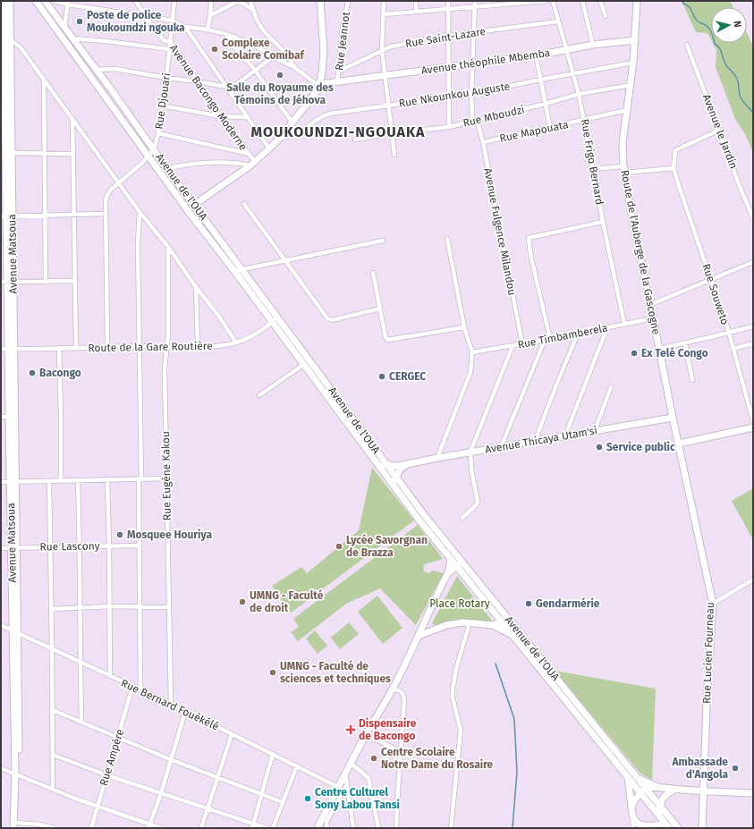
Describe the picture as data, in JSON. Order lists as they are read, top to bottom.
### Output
{
  "streets": {
    "street": [
      "Rue Saint-Lazare",
      "Rue Jeannot",
      "Avenue théophile Mbemba",
      "Rue Nkounkou Auguste",
      "Avenue Bacongo Moderne",
      "Rue Djouari",
      "Rue Mboudzi",
      "Rue Mapouata",
      "Avenue le Jardin",
      "Rue Frigo Bernard",
      "Avenue de l'OUA",
      "Avenue Fulgence Milandou",
      "Route de l'Auberge de la Gascogne",
      "Avenue Matsoua",
      "Rue Souweto",
      "Rue Timbamberela",
      "Route de la Gare Routière",
      "Avenue Thicaya Utam'si",
      "Rue Eugène Kakou",
      "Rue Lascony",
      "Rue Lucien Fourneau",
      "Rue Bernard Fouékélé",
      "Rue Ampère"
    ]
  },
  "crossings": [
    ["Rue Saint-Lazare", "Rue Jeannot"],
    ["Rue Saint-Lazare", "Rue Frigo Bernard"],
    ["Rue Saint-Lazare", "Avenue Fulgence Milandou"],
    ["Rue Jeannot", "Avenue théophile Mbemba"],
    ["Avenue théophile Mbemba", "Rue Frigo Bernard"],
    ["Avenue théophile Mbemba", "Avenue Fulgence Milandou"],
    ["Avenue théophile Mbemba", "Route de l'Auberge de la Gascogne"],
    ["Rue Nkounkou Auguste", "Rue Frigo Bernard"],
    ["Rue Nkounkou Auguste", "Avenue Fulgence Milandou"],
    ["Rue Nkounkou Auguste", "Route de l'Auberge de la Gascogne"],
    ["Avenue Bacongo Moderne", "Rue Djouari"],
    ["Rue Djouari", "Avenue de l'OUA"],
    ["Rue Djouari", "Route de la Gare Routière"],
    ["Rue Mboudzi", "Rue Frigo Bernard"],
    ["Rue Mboudzi", "Avenue Fulgence Milandou"],
    ["Rue Mboudzi", "Route de l'Auberge de la Gascogne"],
    ["Rue Mapouata", "Rue Frigo Bernard"],
    ["Rue Mapouata", "Avenue Fulgence Milandou"],
    ["Rue Mapouata", "Route de l'Auberge de la Gascogne"],
    ["Rue Frigo Bernard", "Rue Timbamberela"],
    ["Avenue de l'OUA", "Route de la Gare Routière"],
    ["Avenue de l'OUA", "Avenue Thicaya Utam'si"],
    ["Avenue Fulgence Milandou", "Rue Timbamberela"],
    ["Route de l'Auberge de la Gascogne", "Rue Timbamberela"],
    ["Route de l'Auberge de la Gascogne", "Avenue Thicaya Utam'si"],
    ["Route de l'Auberge de la Gascogne", "Rue Lucien Fourneau"],
    ["Avenue Matsoua", "Route de la Gare Routière"],
    ["Avenue Matsoua", "Rue Lascony"],
    ["Avenue Matsoua", "Rue Bernard Fouékélé"],
    ["Route de la Gare Routière", "Rue Eugène Kakou"],
    ["Avenue Thicaya Utam'si", "Rue Lucien Fourneau"],
    ["Rue Eugène Kakou", "Rue Bernard Fouékélé"],
    ["Rue Bernard Fouékélé", "Rue Ampère"]
  ],
  "districts": ["MOUKOUNDZI-NGOUAKA"],
  "parks": ["Place Rotary"],
  "places": {
    "other": [
      "Poste de police Moukoundzi ngouka",
      "Complexe Scolaire Comibaf",
      "Salle du Royaume des Témoins de Jéhova",
      "Ex Telé Congo",
      "Bacongo",
      "CERGEC",
      "Service public",
      "Mosquee Houriya",
      "Lycée Savorgnan de Brazza",
      "UMNG - Faculté de droit",
      "Gendarmérie",
      "UMNG - Faculté de sciences et techniques",
      "Centre Scolaire Notre Dame du Rosaire",
      "Ambassade d'Angola",
      "Centre Culturel Sony Labou Tansi"
    ],
    "health": ["Dispensaire de Bacongo"]
  },
  "north": "right"
}
